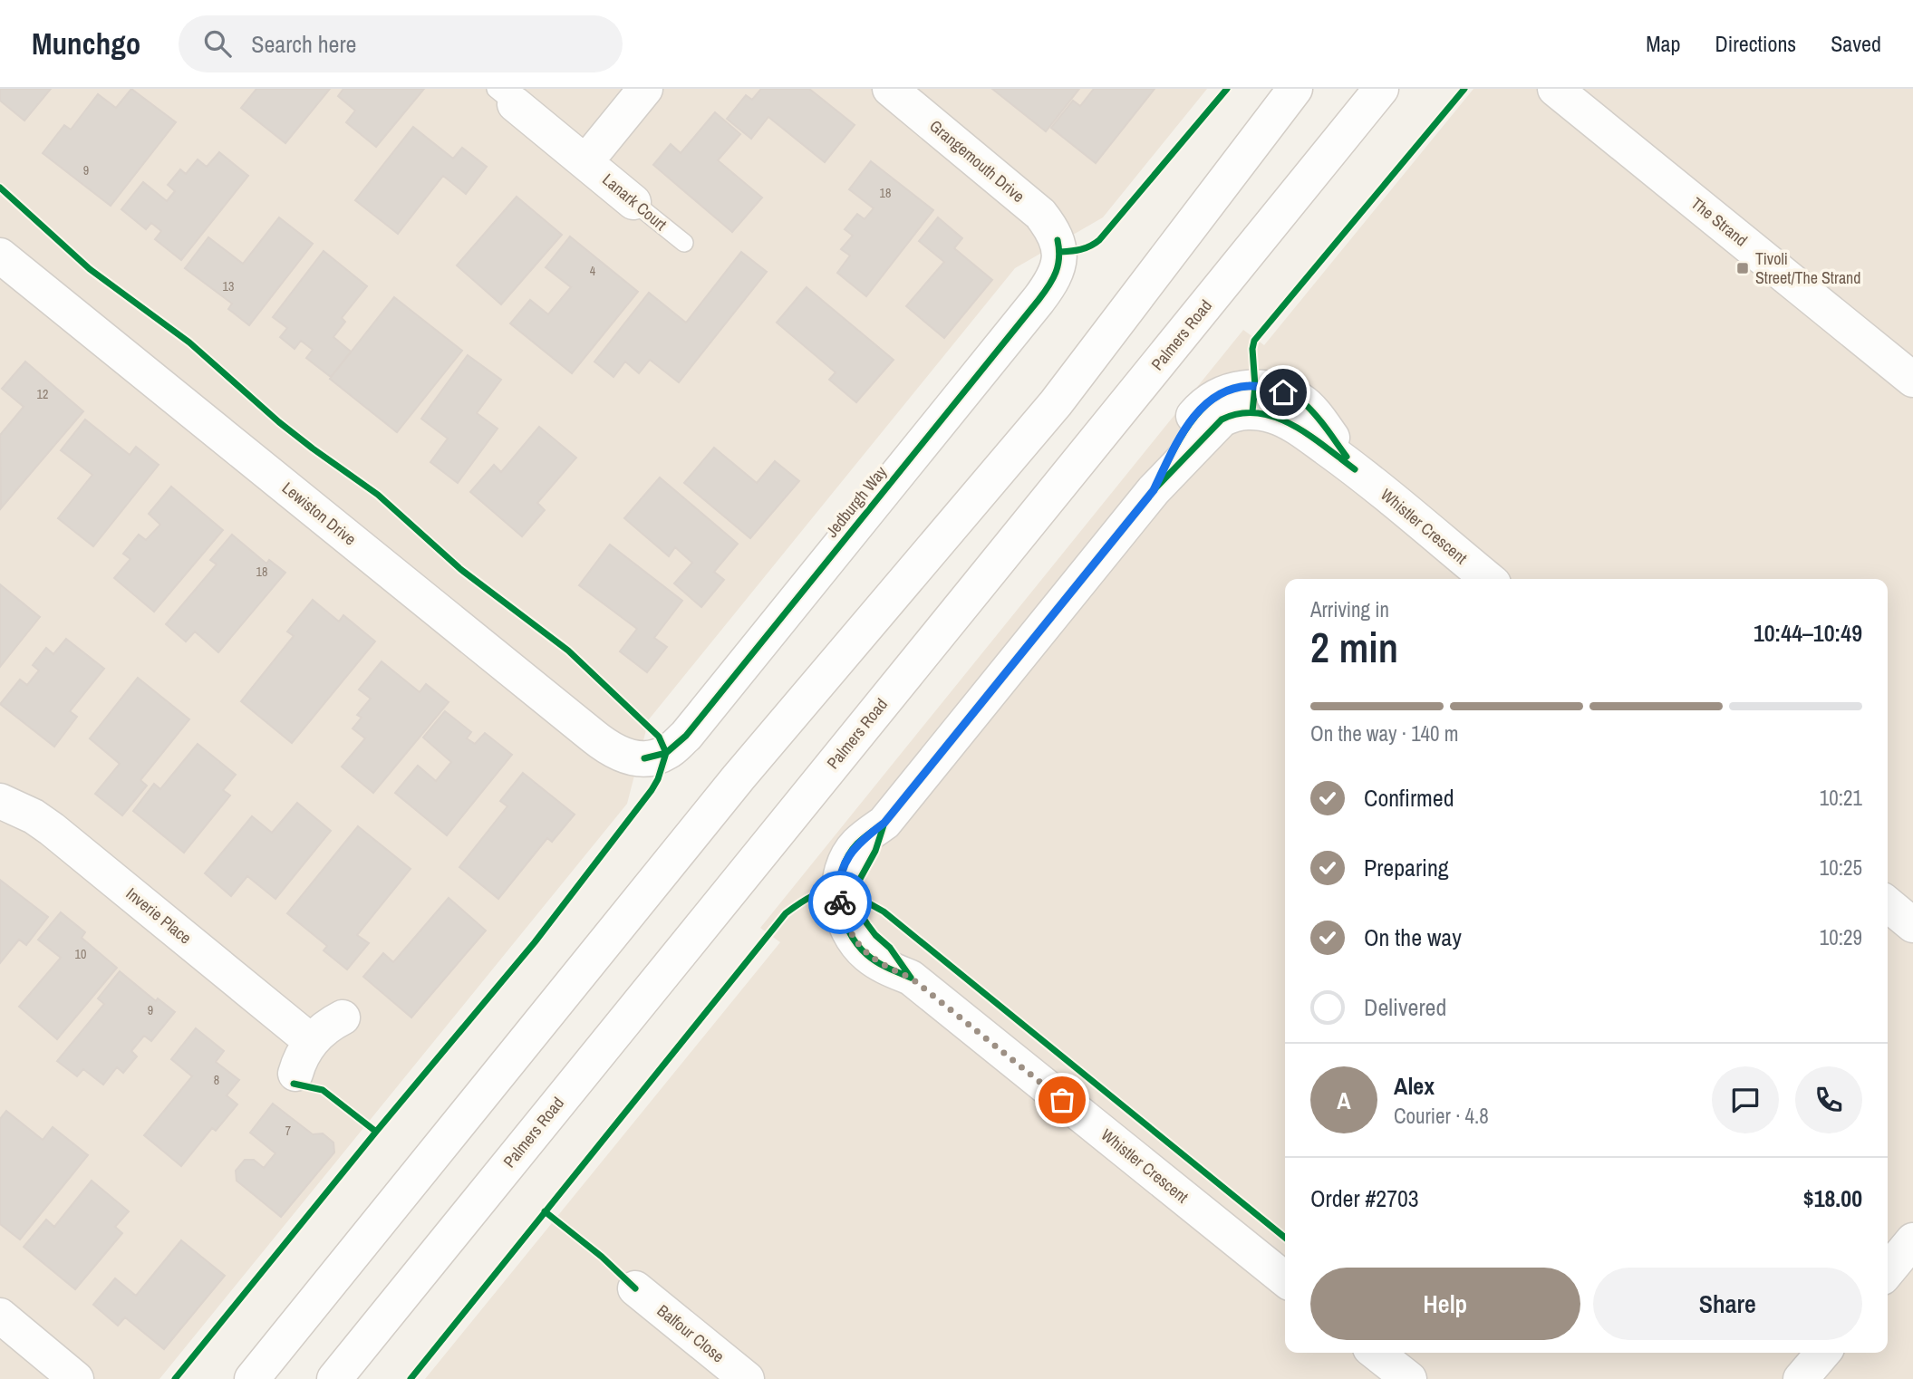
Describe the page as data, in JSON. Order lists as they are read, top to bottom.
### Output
{
  "streets": {
    "street": [
      "Grangemouth Drive",
      "Lanark Court",
      "The Strand",
      "Palmers Road",
      "Jedburgh Way",
      "Lewiston Drive",
      "Whistler Crescent",
      "Inverie Place",
      "Balfour Close"
    ]
  },
  "crossings": [
    ["Grangemouth Drive", "Jedburgh Way"],
    ["Jedburgh Way", "Lewiston Drive"]
  ],
  "places": {
    "transit": ["Tivoli Street/The Strand"]
  },
  "house_numbers": [
    "9",
    "18",
    "4",
    "13",
    "12",
    "18",
    "10",
    "9",
    "8",
    "7"
  ],
  "page": {
    "header": "Munchgo",
    "search": "Search here",
    "nav": ["Map", "Directions", "Saved"],
    "heading": ["2 min", "Arriving in", "10:44–10:49"],
    "panel": [
      "Alex",
      "Courier · 4.8",
      "Order #2703",
      "$18.00"
    ],
    "bar": "On the way · 140 m",
    "list": [
      ["Confirmed", "10:21"],
      ["Preparing", "10:25"],
      ["On the way", "10:29"],
      "Delivered"
    ],
    "round": "A",
    "buttons": ["Help", "Share"]
  }
}
